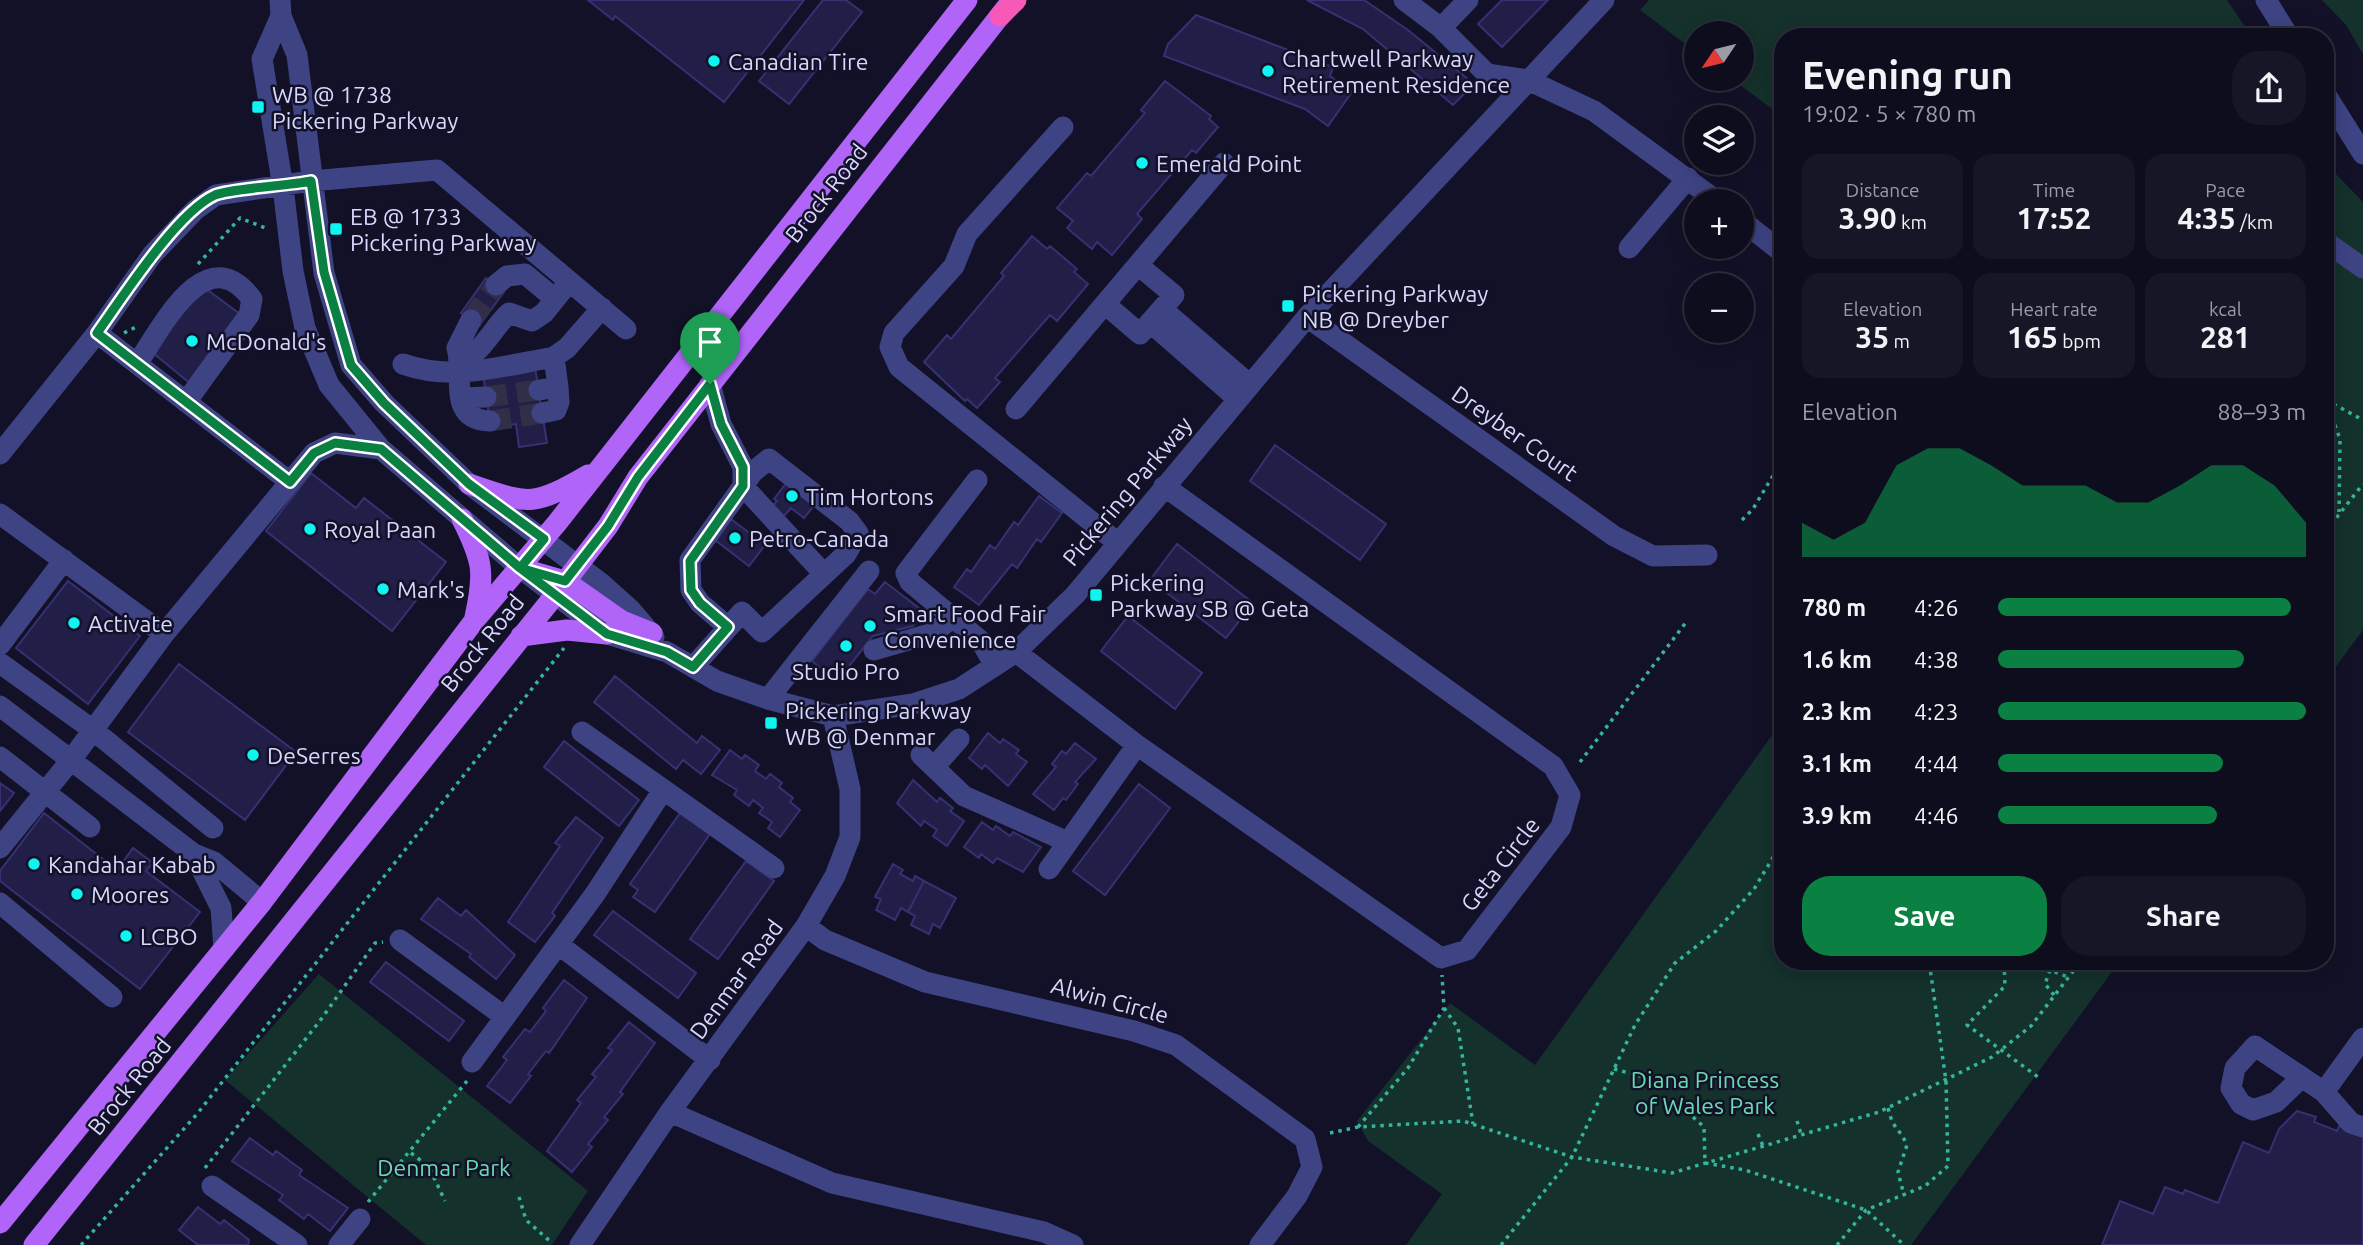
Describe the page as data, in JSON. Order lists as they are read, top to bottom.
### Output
{
  "streets": {
    "main road": ["Brock Road"],
    "street": [
      "Dreyber Court",
      "Pickering Parkway",
      "Geta Circle",
      "Denmar Road",
      "Alwin Circle"
    ]
  },
  "crossings": [
    ["Brock Road", "Pickering Parkway"],
    ["Dreyber Court", "Pickering Parkway"],
    ["Pickering Parkway", "Geta Circle"],
    ["Pickering Parkway", "Denmar Road"],
    ["Denmar Road", "Alwin Circle"]
  ],
  "parks": ["Diana Princess of Wales Park", "Denmar Park"],
  "places": {
    "other": [
      "Canadian Tire",
      "Chartwell Parkway Retirement Residence",
      "Emerald Point",
      "McDonald's",
      "Tim Hortons",
      "Royal Paan",
      "Petro-Canada",
      "Mark's",
      "Activate",
      "Smart Food Fair Convenience",
      "Studio Pro",
      "DeSerres",
      "Kandahar Kabab",
      "Moores",
      "LCBO"
    ],
    "transit": [
      "WB @ 1738 Pickering Parkway",
      "EB @ 1733 Pickering Parkway",
      "Pickering Parkway NB @ Dreyber",
      "Pickering Parkway SB @ Geta",
      "Pickering Parkway WB @ Denmar"
    ]
  },
  "north": "bottom left",
  "page": {
    "map_buttons": ["+", "−"],
    "heading": ["Evening run", "19:02 · 5 × 780 m"],
    "stats": [
      ["Distance", "3.90 km"],
      ["Time", "17:52"],
      ["Pace", "4:35 /km"],
      ["Elevation", "35 m"],
      ["Heart rate", "165 bpm"],
      ["kcal", "281"]
    ],
    "chart": ["Elevation", "88–93 m"],
    "list": [
      {
        "name": "780 m",
        "note": "4:26"
      },
      {
        "name": "1.6 km",
        "note": "4:38"
      },
      {
        "name": "2.3 km",
        "note": "4:23"
      },
      {
        "name": "3.1 km",
        "note": "4:44"
      },
      {
        "name": "3.9 km",
        "note": "4:46"
      }
    ],
    "buttons": ["Save", "Share"]
  }
}
